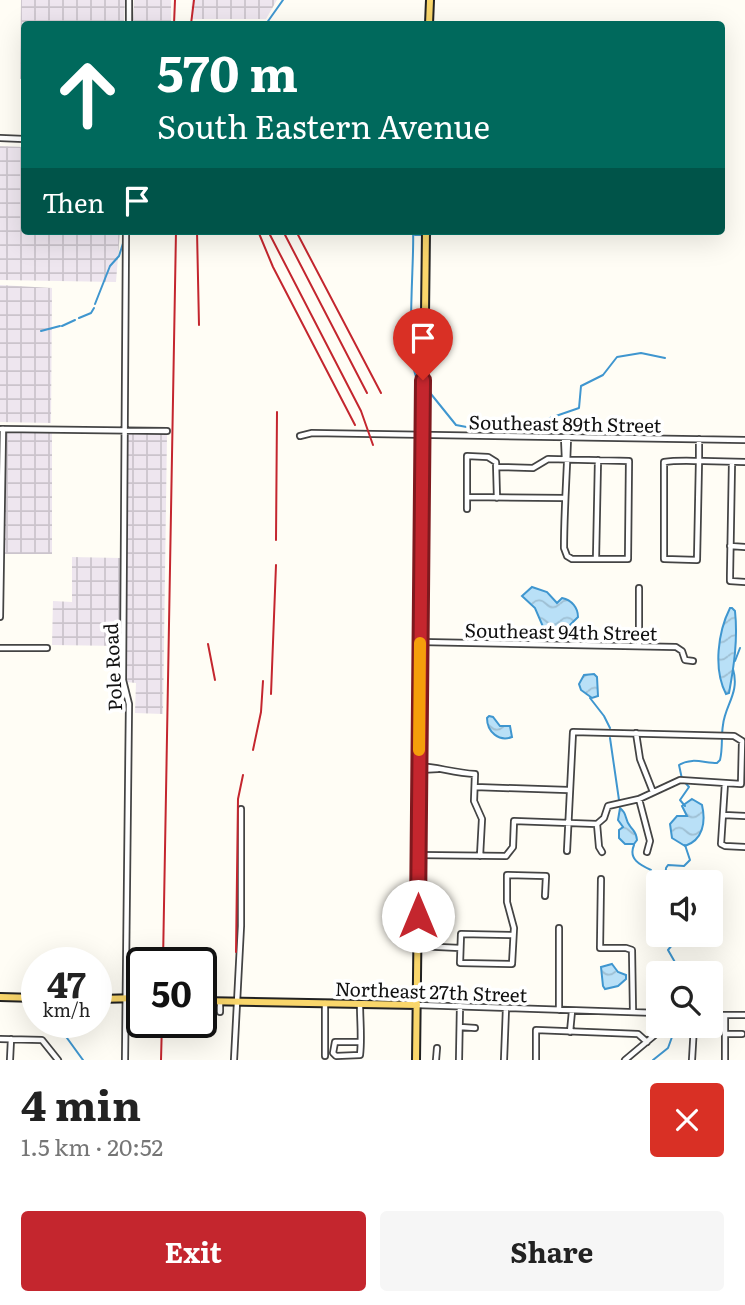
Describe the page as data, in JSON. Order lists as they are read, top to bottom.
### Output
{
  "streets": {
    "main road": ["Northeast 27th Street"],
    "street": ["Southeast 89th Street", "Southeast 94th Street", "Pole Road"]
  },
  "page": {
    "turn": ["570 m", "South Eastern Avenue"],
    "then": "Then",
    "speed": "47 km/h",
    "limit": "50",
    "heading": ["4 min", "1.5 km · 20:52"],
    "buttons": ["Exit", "Share"]
  }
}
